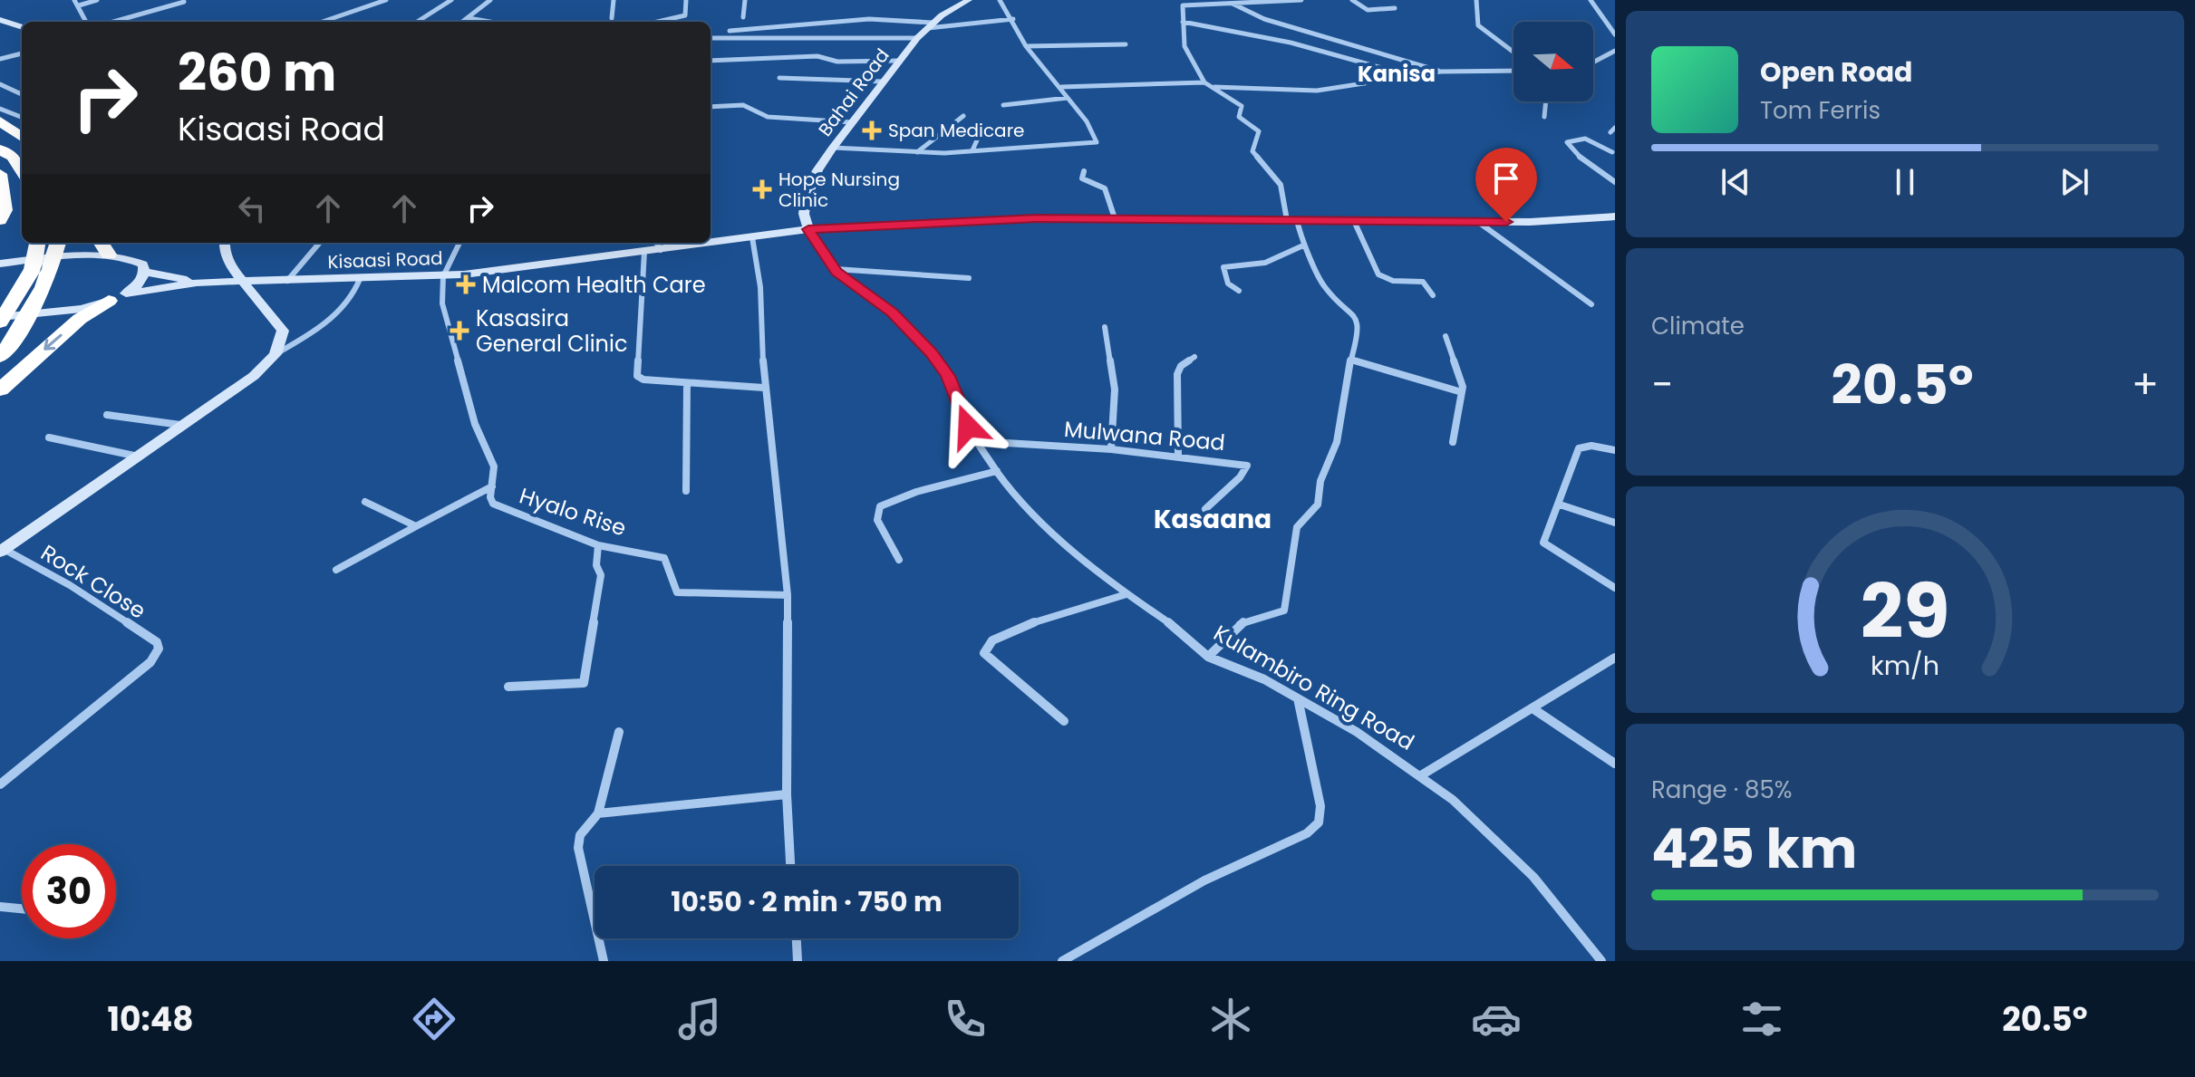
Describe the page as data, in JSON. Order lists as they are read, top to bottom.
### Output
{
  "streets": {
    "main road": ["Bahai Road", "Kisaasi Road"],
    "street": [
      "Mulwana Road",
      "Hyalo Rise",
      "Rock Close",
      "Kulambiro Ring Road"
    ]
  },
  "crossings": [
    ["Bahai Road", "Kisaasi Road"],
    ["Bahai Road", "Kulambiro Ring Road"],
    ["Kisaasi Road", "Hyalo Rise"],
    ["Kisaasi Road", "Kulambiro Ring Road"],
    ["Mulwana Road", "Kulambiro Ring Road"]
  ],
  "districts": ["Kanisa", "Kasaana"],
  "places": {
    "health": [
      "Span Medicare",
      "Hope Nursing Clinic",
      "Malcom Health Care",
      "Kasasira General Clinic"
    ]
  },
  "north": "right",
  "page": {
    "turn": ["260 m", "Kisaasi Road"],
    "song": ["Open Road", "Tom Ferris"],
    "tile": [
      "Climate",
      ["Range · 85%", "425 km"]
    ],
    "heat": ["−", "20.5°", "+"],
    "limit": "30",
    "trip": "10:50 · 2 min · 750 m",
    "tabs": ["10:48", "20.5°"],
    "gauge": ["29", "km/h"]
  }
}
